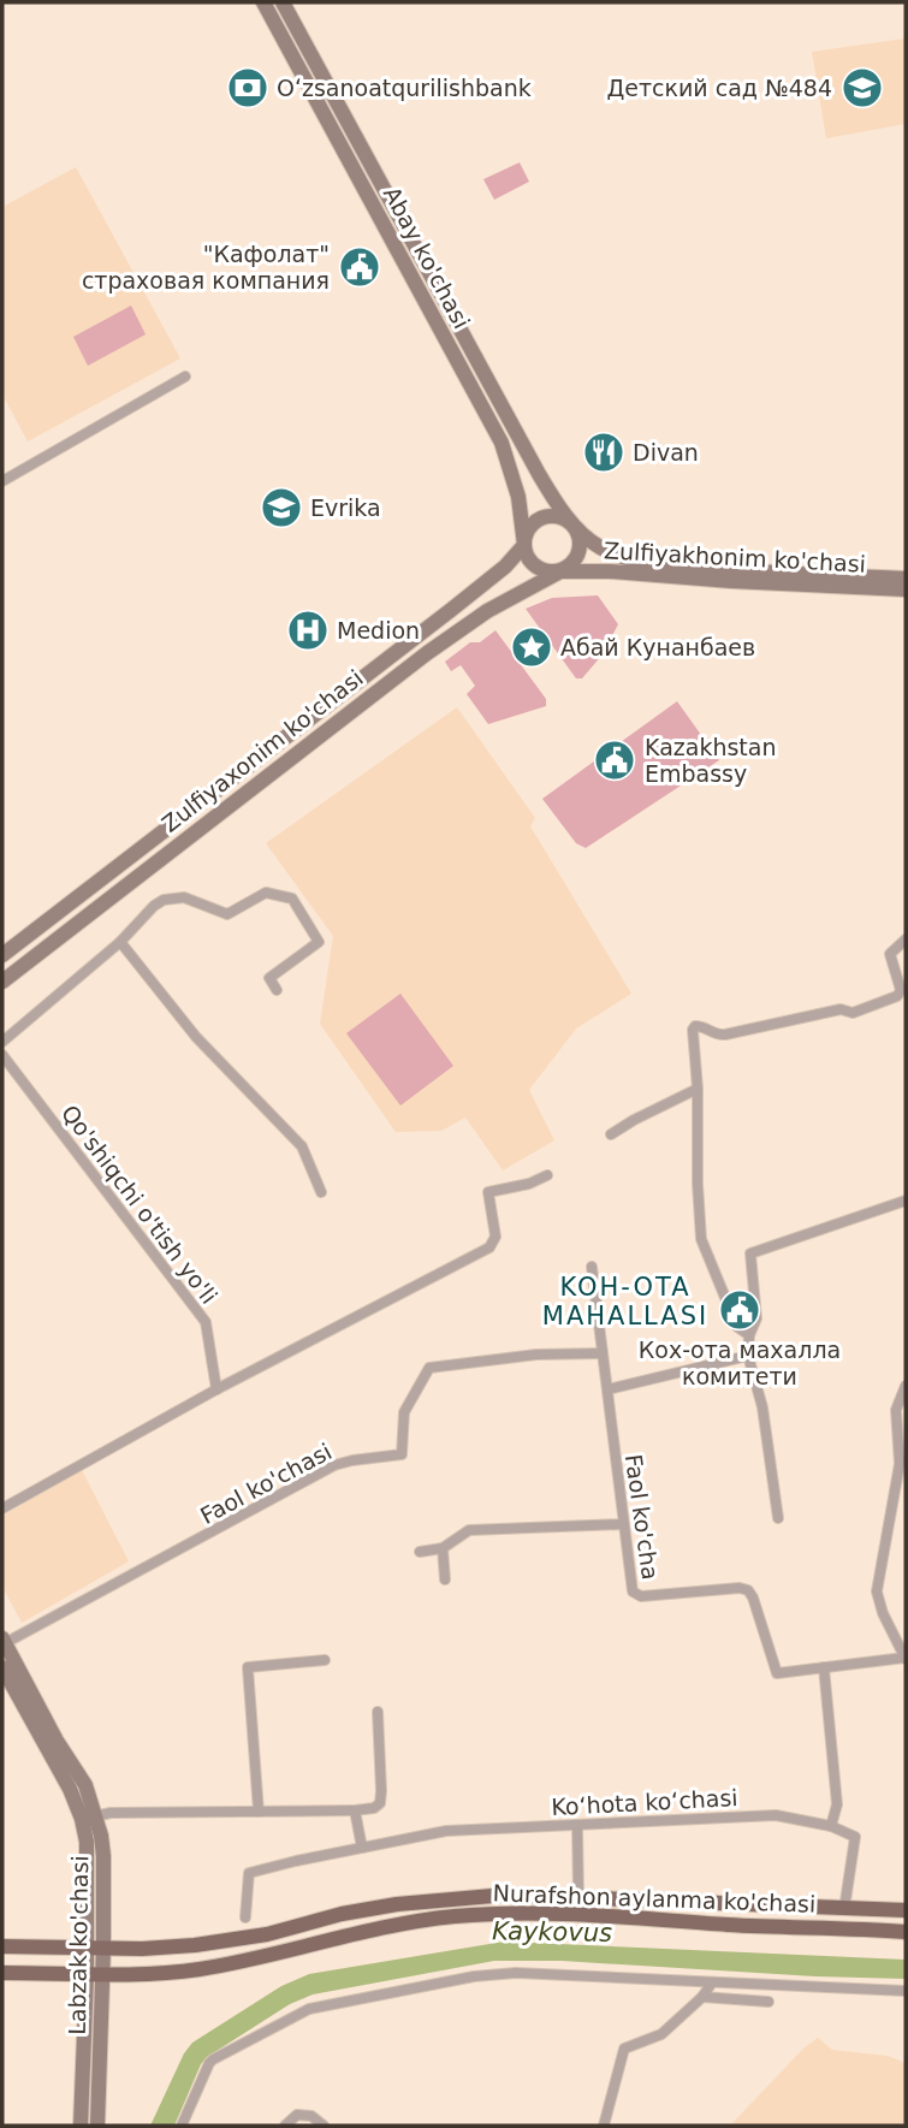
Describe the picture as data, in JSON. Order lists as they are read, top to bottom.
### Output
{
  "streets": {
    "main road": [
      "Abay ko'chasi",
      "Zulfiyakhonim ko'chasi",
      "Zulfiyaxonim ko'chasi",
      "Nurafshon aylanma ko'chasi",
      "Labzak ko'chasi"
    ],
    "street": [
      "Qo'shiqchi o'tish yo'li",
      "Faol ko'chasi",
      "Faol ko'cha",
      "Koʻhota koʻchasi"
    ]
  },
  "crossings": [
    ["Abay ko'chasi", "Zulfiyakhonim ko'chasi"],
    ["Abay ko'chasi", "Zulfiyaxonim ko'chasi"],
    ["Zulfiyakhonim ko'chasi", "Zulfiyaxonim ko'chasi"],
    ["Faol ko'chasi", "Faol ko'cha"],
    ["Faol ko'chasi", "Labzak ko'chasi"],
    ["Nurafshon aylanma ko'chasi", "Labzak ko'chasi"]
  ],
  "districts": ["KOH-OTA MAHALLASI"],
  "water": ["Kaykovus"],
  "places": {
    "bank": ["Oʻzsanoatqurilishbank"],
    "school or university": ["Детский сад №484", "Evrika"],
    "public building": ["\"Кафолат\" страховая компания", "Kazakhstan Embassy", "Кох-ота махалла комитети"],
    "restaurant": ["Divan"],
    "hospital": ["Medion"],
    "place": ["Абай Кунанбаев"]
  }
}
